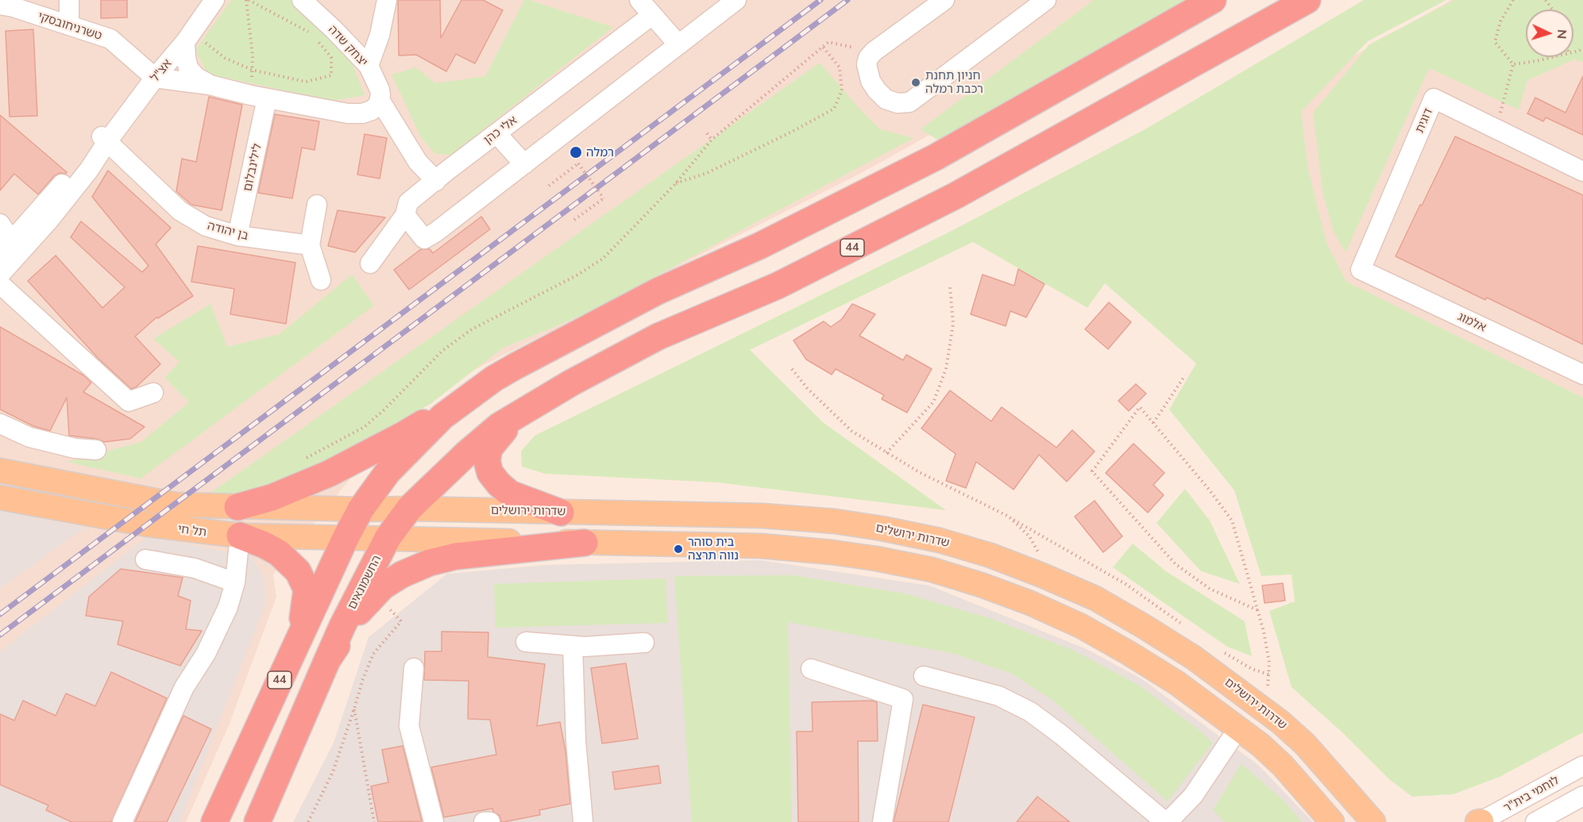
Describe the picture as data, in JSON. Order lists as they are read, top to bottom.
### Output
{
  "streets": {
    "highway": ["44", "החשמונאים"],
    "main road": ["שדרות ירושלים", "תל חי"],
    "street": [
      "טשרניחובסקי",
      "יצחק שדה",
      "אצ\"ל",
      "דוגית",
      "אלי כהן",
      "לילינבלום",
      "בן יהודה",
      "אלמוג",
      "לוחמי בית\"ר"
    ]
  },
  "crossings": [
    ["טשרניחובסקי", "אצ\"ל"],
    ["אצ\"ל", "בן יהודה"],
    ["דוגית", "אלמוג"],
    ["לילינבלום", "בן יהודה"],
    ["44", "שדרות ירושלים"],
    ["44", "תל חי"],
    ["44", "החשמונאים"],
    ["שדרות ירושלים", "תל חי"],
    ["שדרות ירושלים", "החשמונאים"],
    ["תל חי", "החשמונאים"]
  ],
  "places": ["חניון תחנת רכבת רמלה", "רמלה", "בית סוהר נווה תרצה"],
  "north": "right"
}
